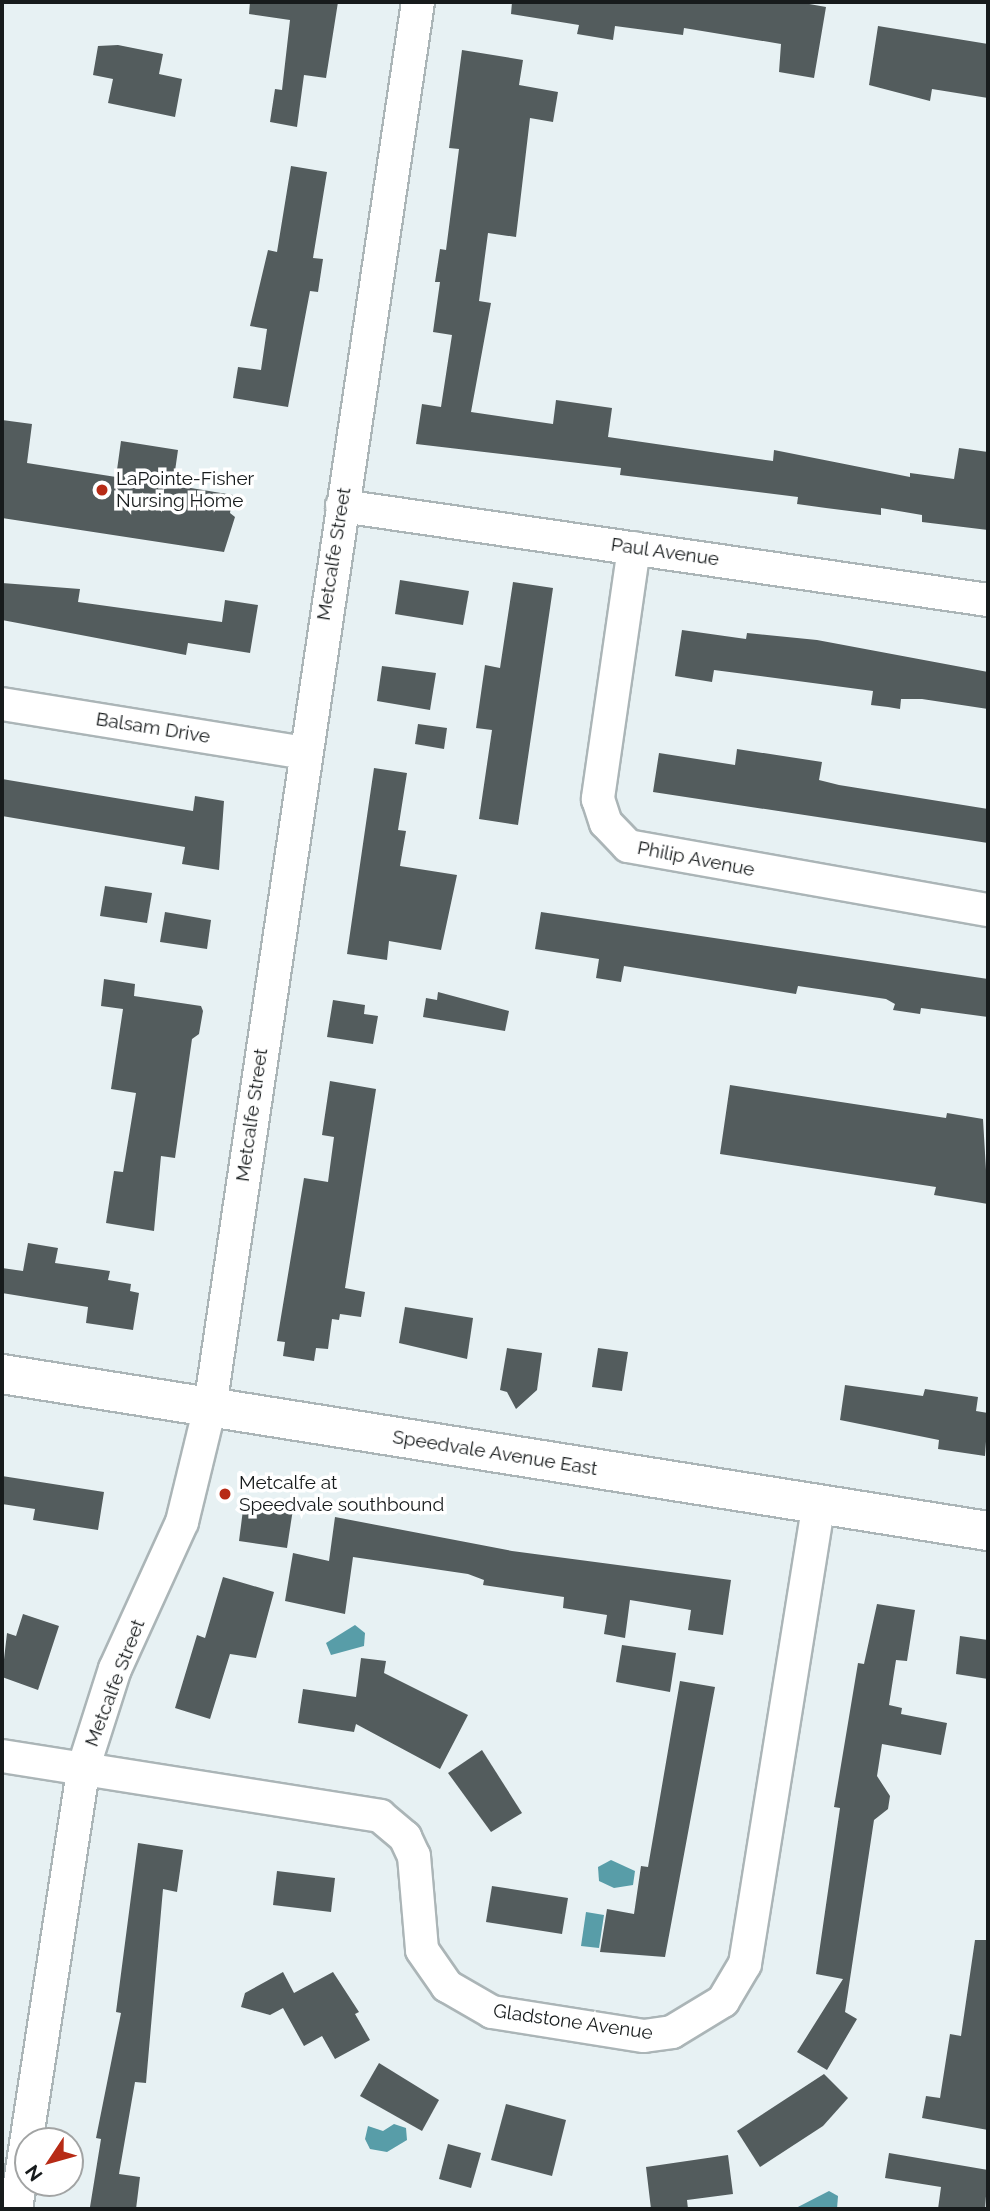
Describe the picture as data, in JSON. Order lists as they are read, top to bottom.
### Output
{
  "streets": {
    "main road": ["Speedvale Avenue East"],
    "street": [
      "Paul Avenue",
      "Metcalfe Street",
      "Balsam Drive",
      "Philip Avenue",
      "Gladstone Avenue"
    ]
  },
  "crossings": [
    ["Paul Avenue", "Metcalfe Street"],
    ["Paul Avenue", "Philip Avenue"],
    ["Metcalfe Street", "Balsam Drive"],
    ["Metcalfe Street", "Speedvale Avenue East"],
    ["Metcalfe Street", "Gladstone Avenue"],
    ["Speedvale Avenue East", "Gladstone Avenue"]
  ],
  "places": ["LaPointe-Fisher Nursing Home", "Metcalfe at Speedvale southbound"],
  "north": "bottom left"
}
